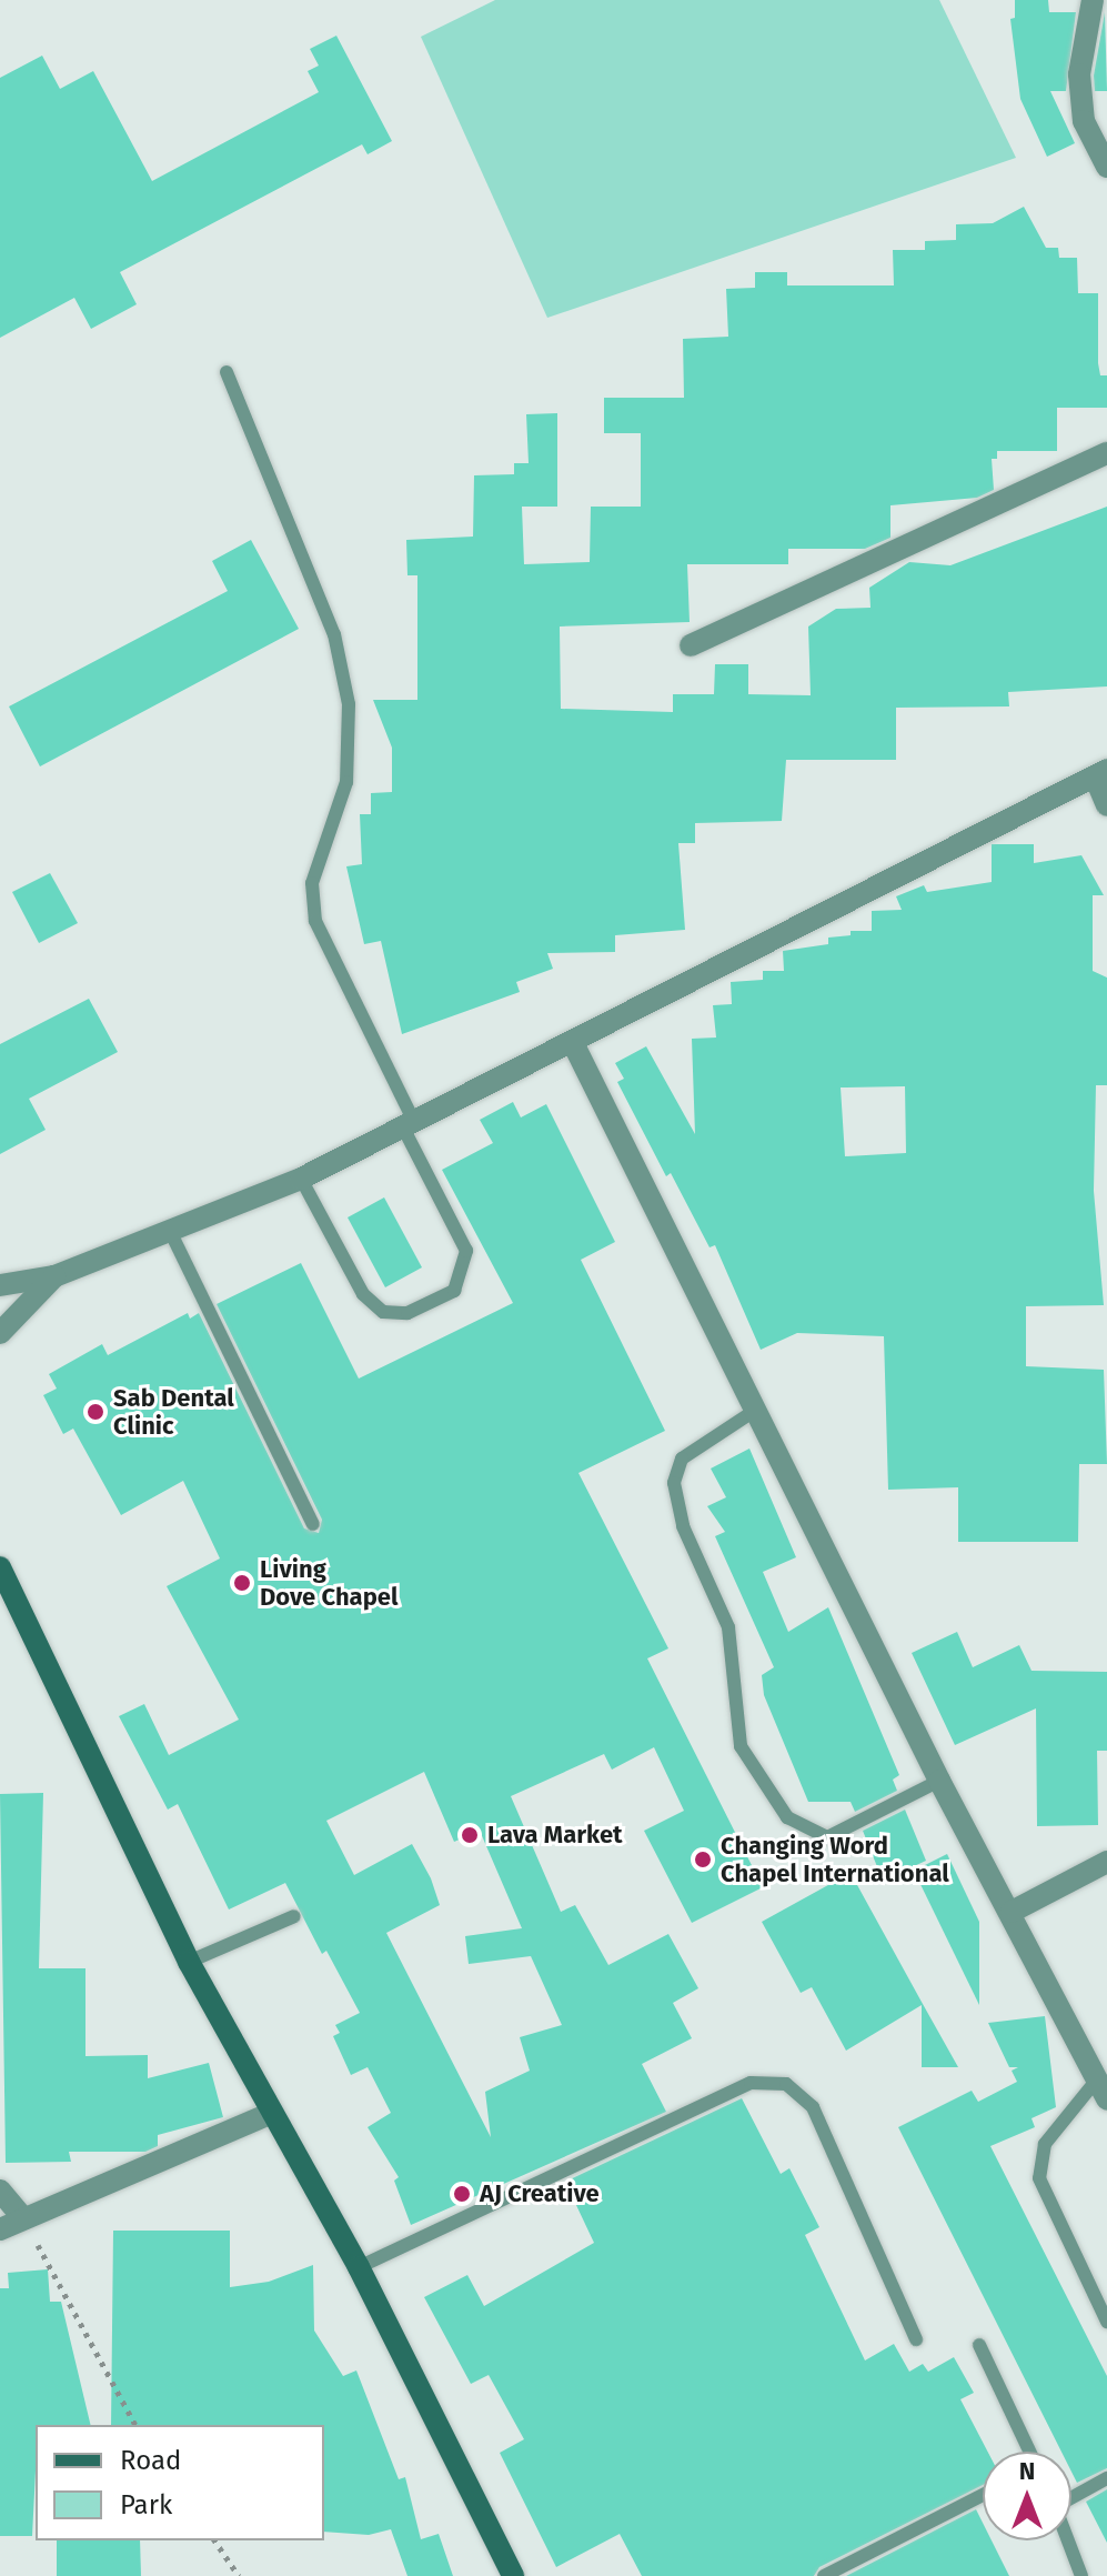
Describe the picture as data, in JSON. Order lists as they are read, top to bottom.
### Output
{
  "places": [
    "Sab Dental Clinic",
    "Living Dove Chapel",
    "Lava Market",
    "Changing Word Chapel International",
    "AJ Creative"
  ],
  "legend": ["Road", "Park"],
  "north": "top"
}
